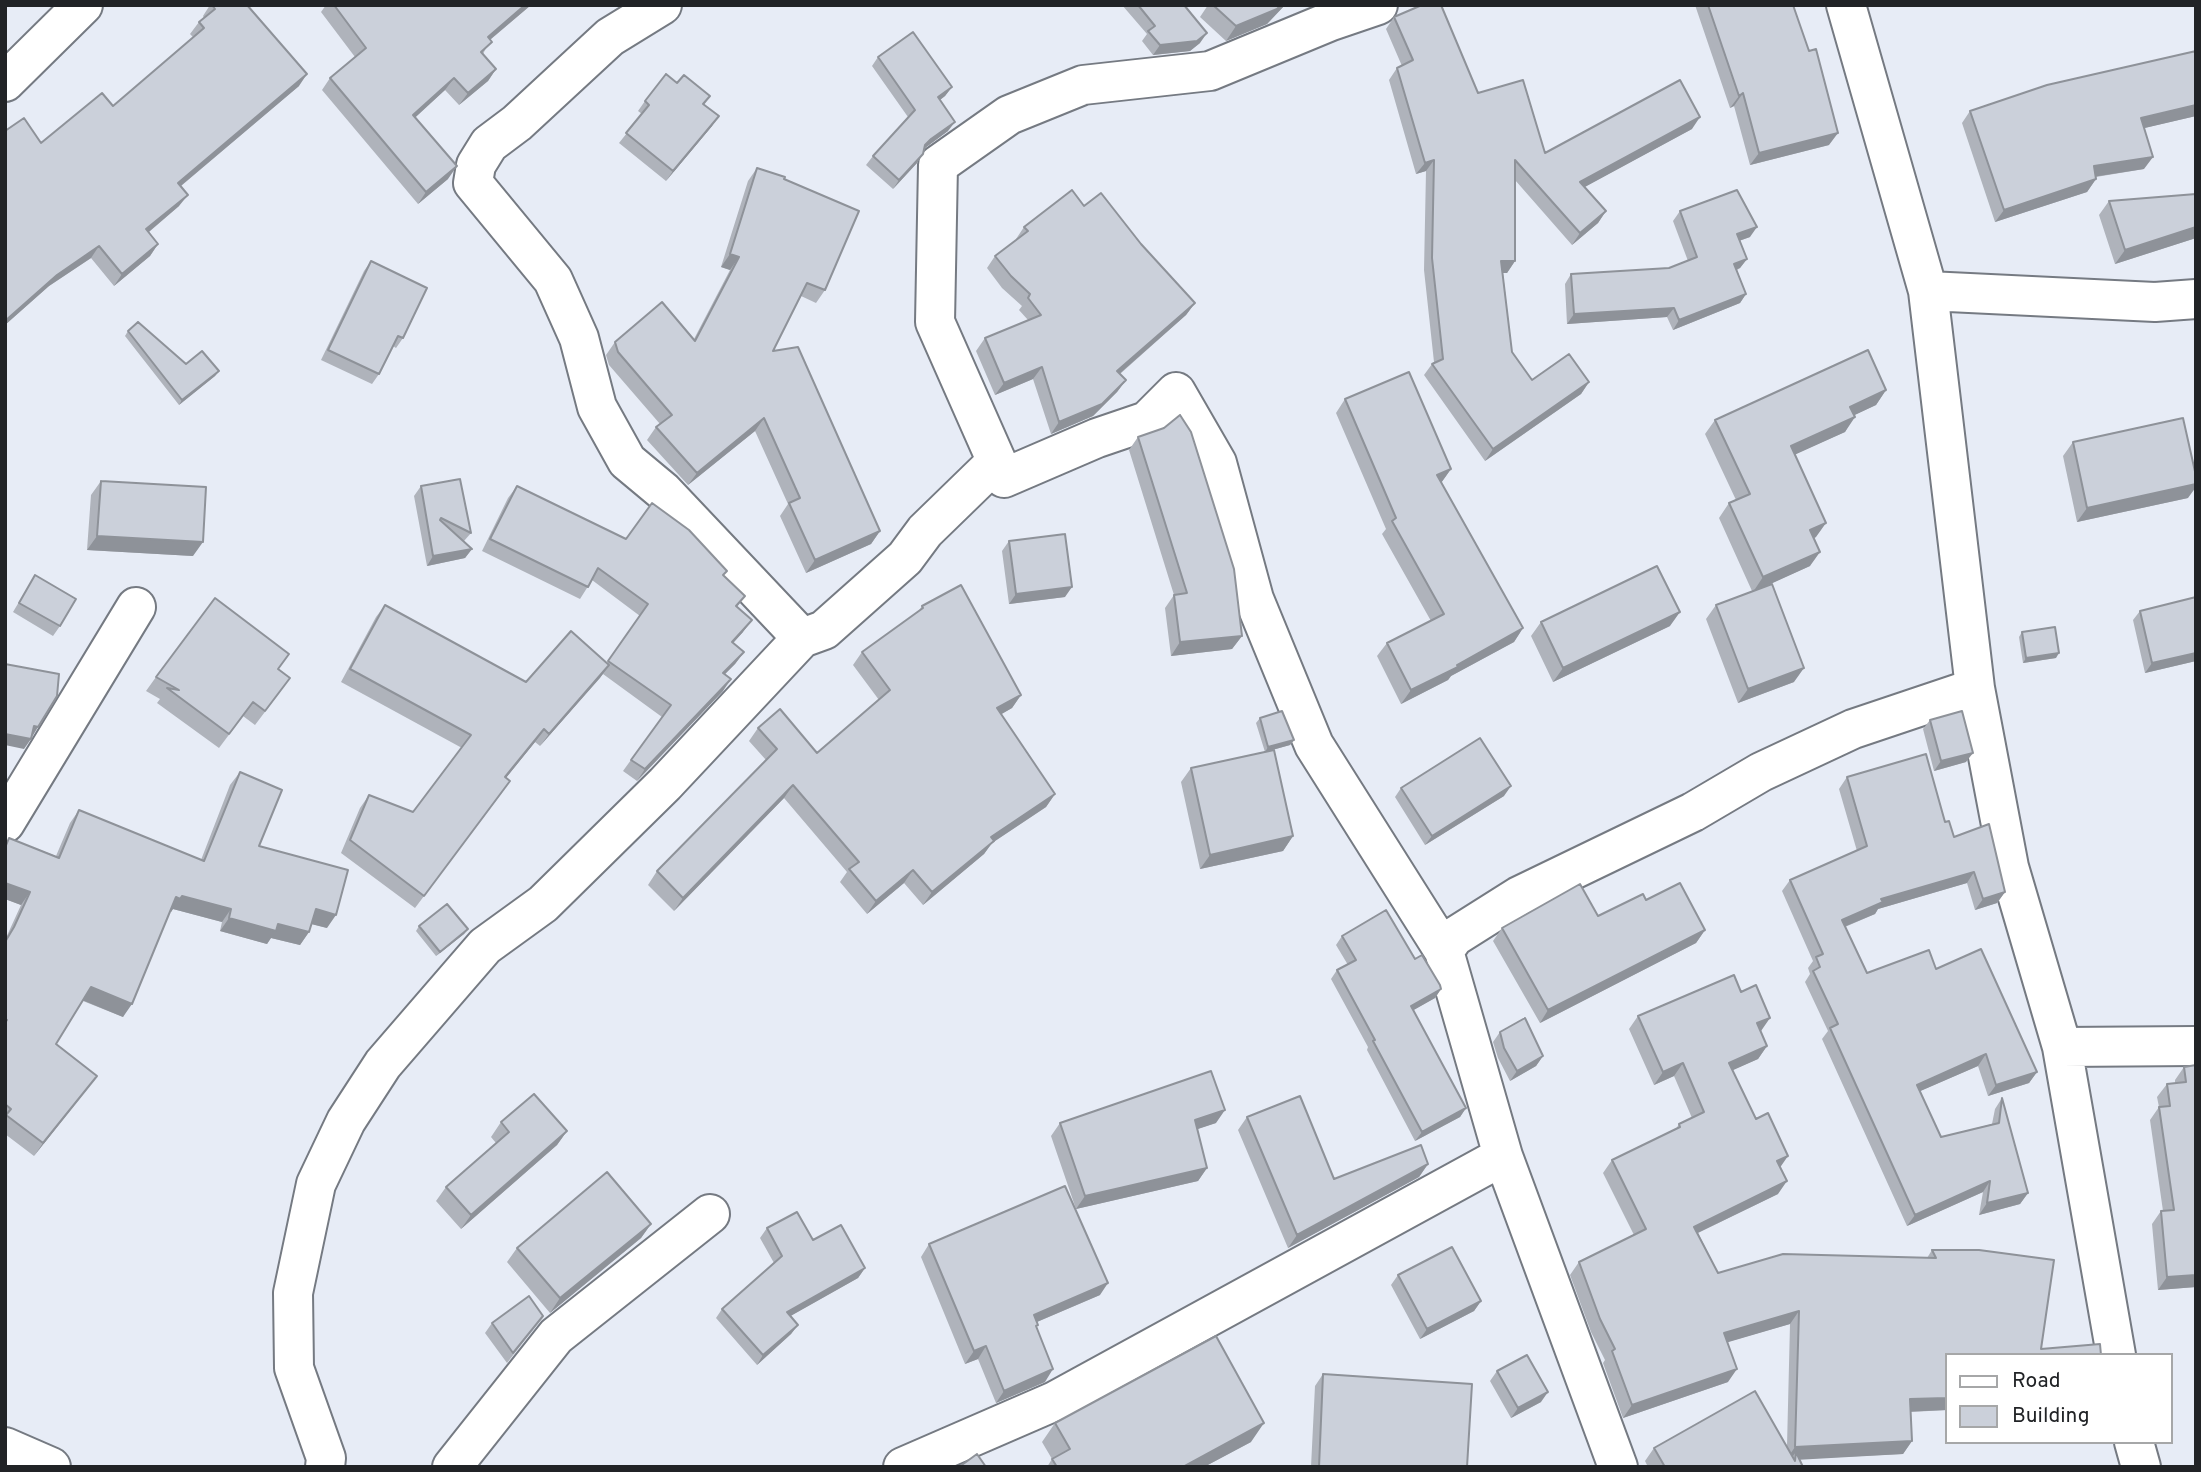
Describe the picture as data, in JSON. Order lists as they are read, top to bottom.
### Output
{
  "legend": ["Road", "Building"]
}
